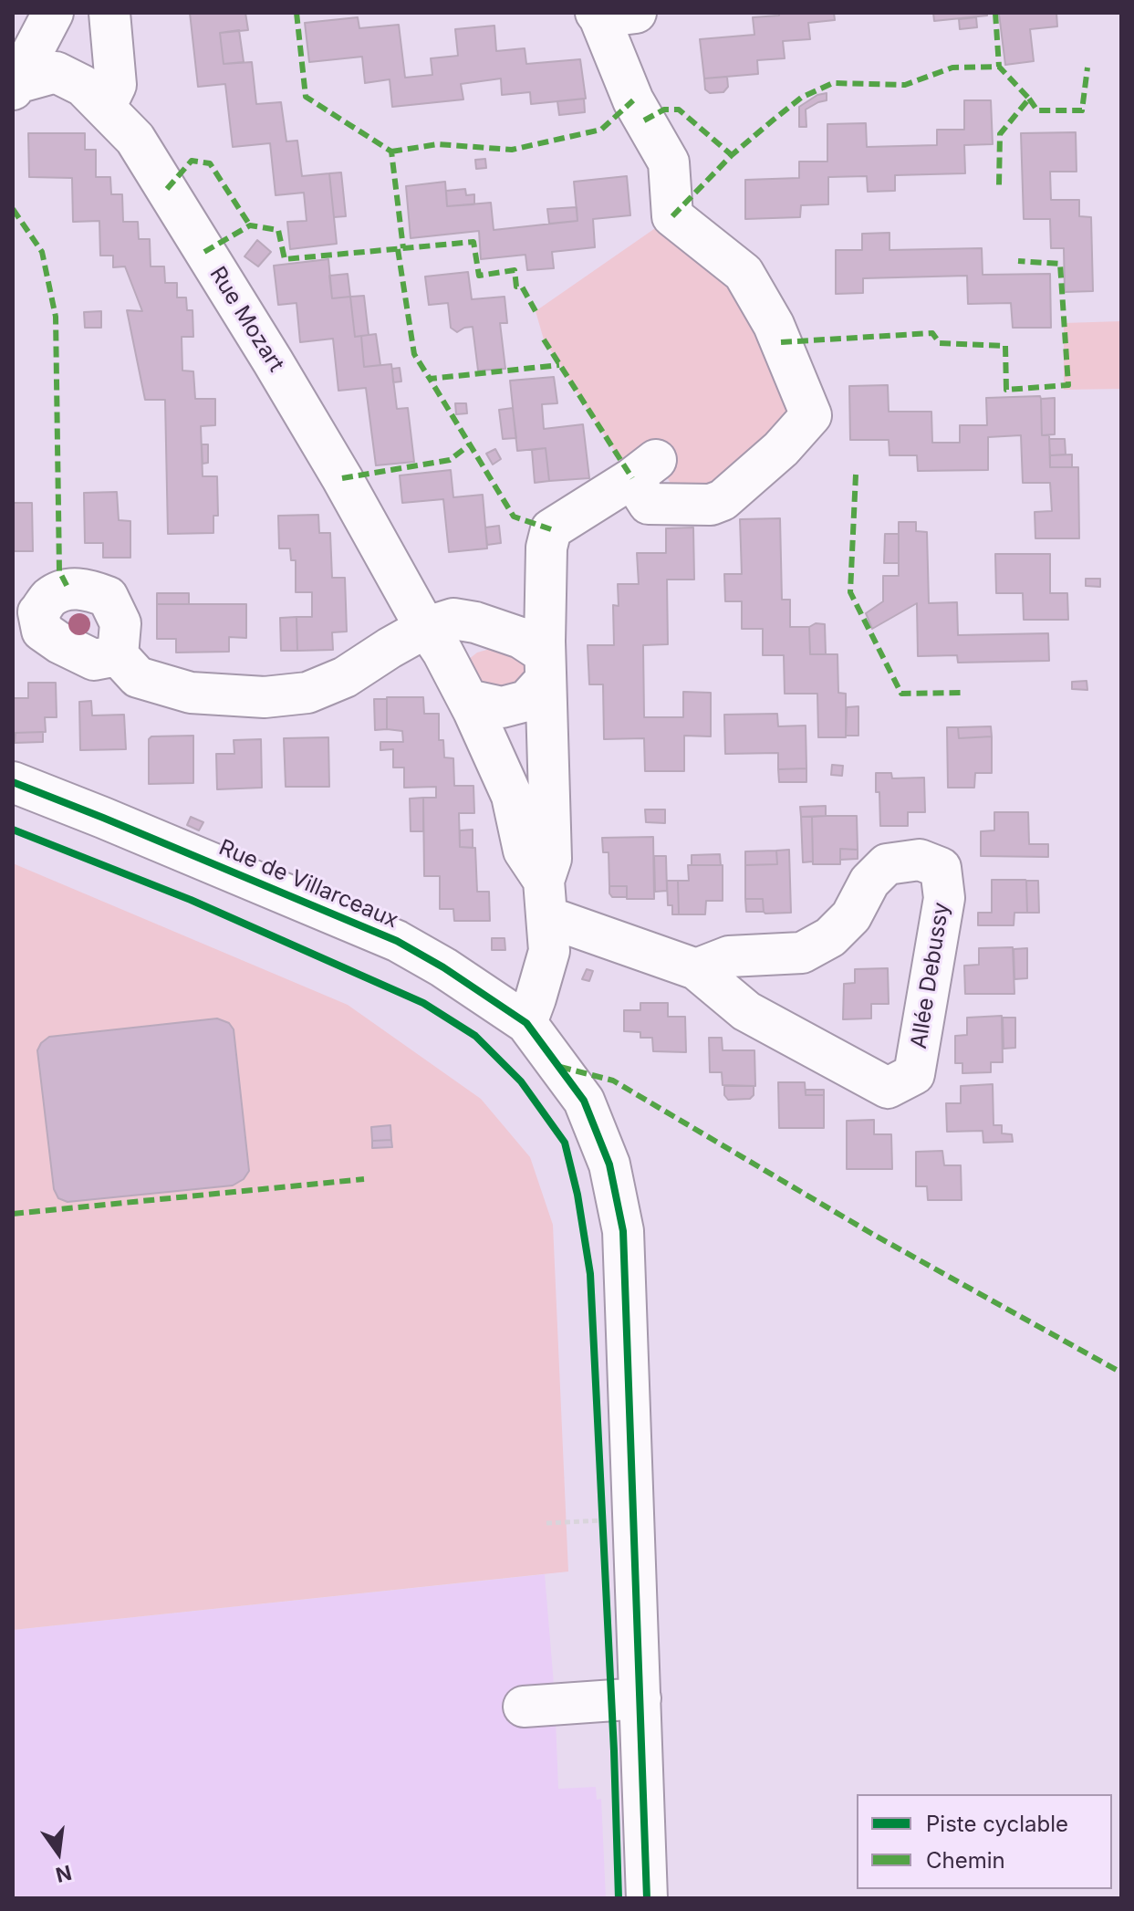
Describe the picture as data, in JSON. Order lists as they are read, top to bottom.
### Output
{
  "streets": {
    "street": ["Rue Mozart", "Rue de Villarceaux", "Allée Debussy"]
  },
  "crossings": [
    ["Rue Mozart", "Allée Debussy"]
  ],
  "legend": ["Piste cyclable", "Chemin"],
  "north": "bottom"
}
